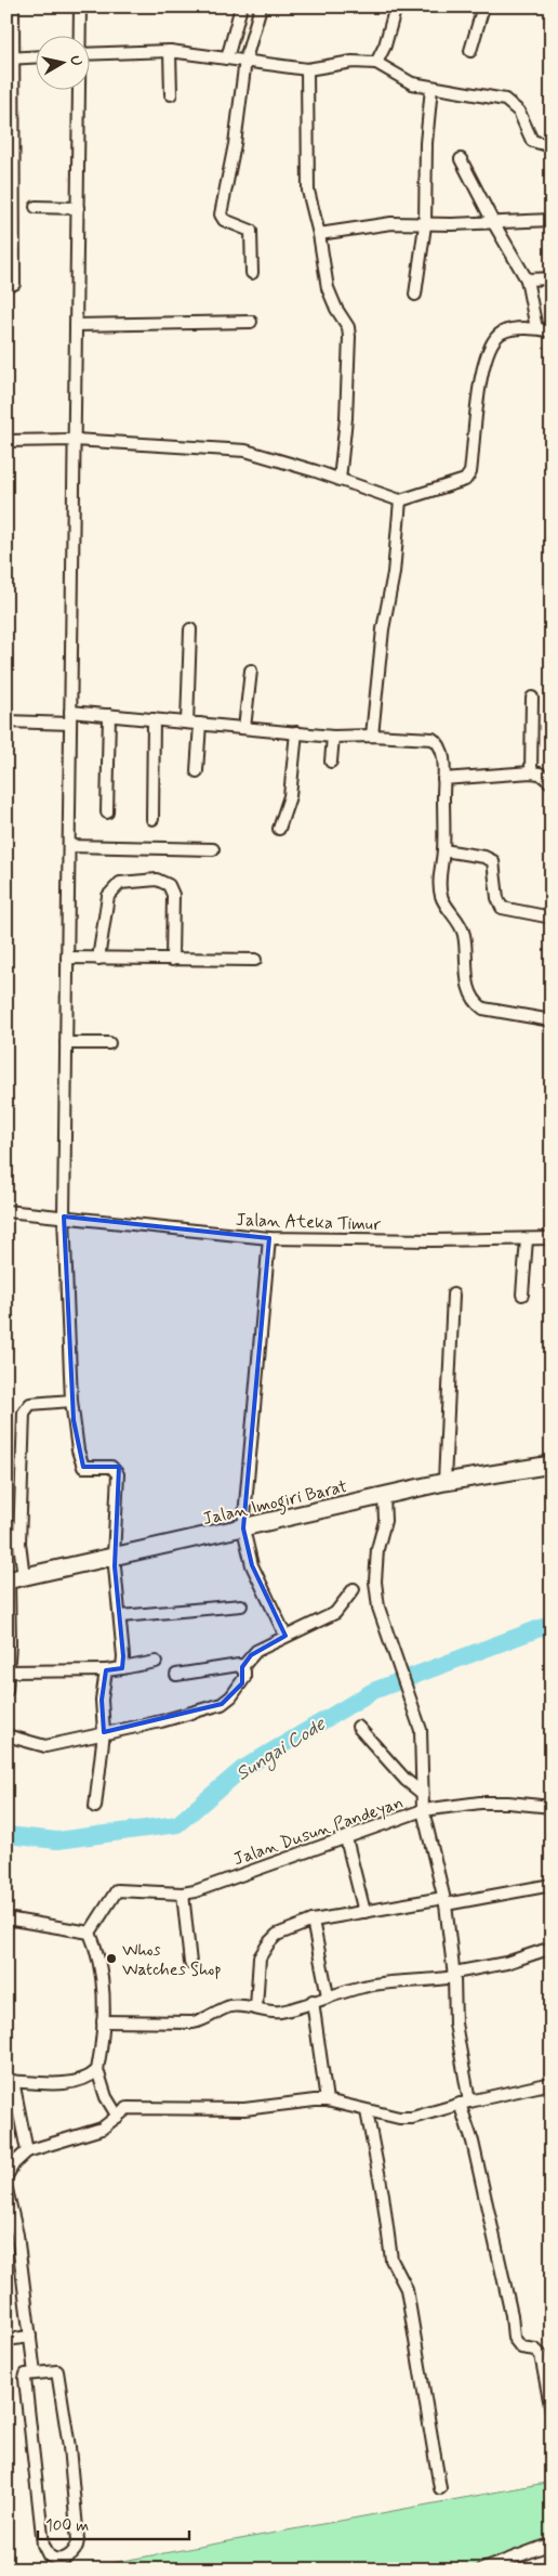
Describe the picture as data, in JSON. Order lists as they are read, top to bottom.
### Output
{
  "streets": {
    "main road": ["Jalan Imogiri Barat"],
    "street": ["Jalan Ateka Timur", "Jalan Dusun Pandeyan"]
  },
  "crossings": [
    ["Jalan Imogiri Barat", "Jalan Dusun Pandeyan"]
  ],
  "water": ["Sungai Code"],
  "places": ["Whos Watches Shop"],
  "scale_bar": "100 m",
  "north": "right"
}
